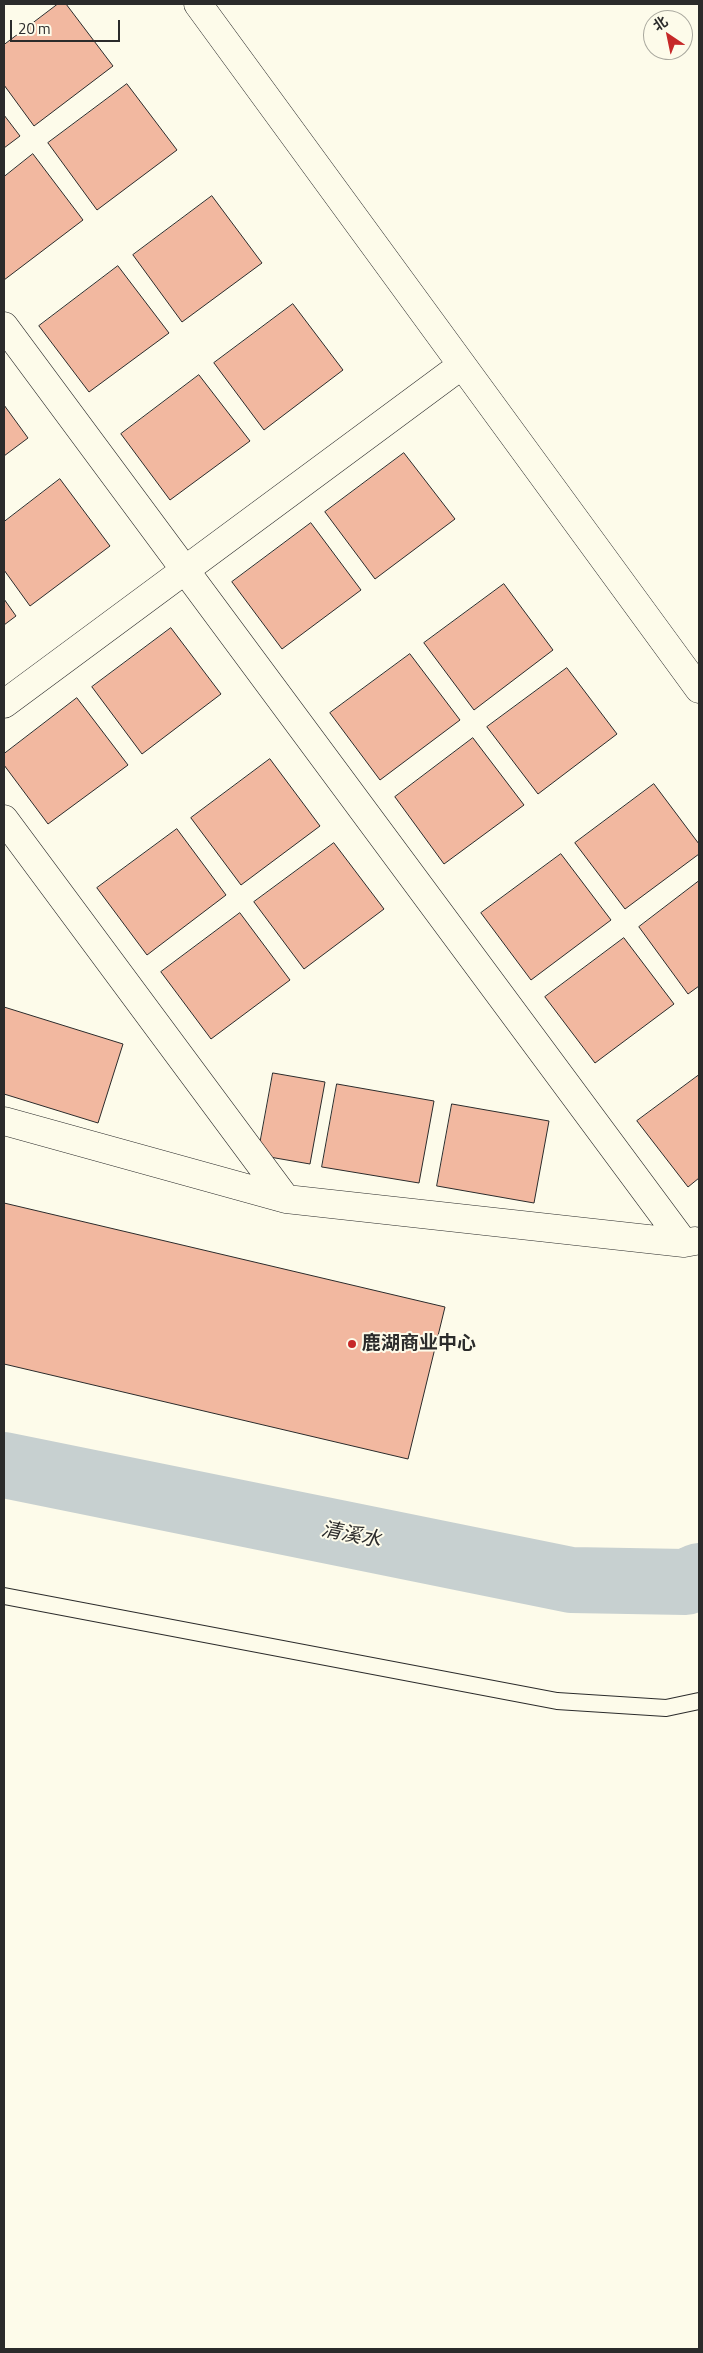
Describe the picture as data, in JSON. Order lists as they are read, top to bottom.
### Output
{
  "water": ["清溪水"],
  "places": ["鹿湖商业中心"],
  "scale_bar": "20 m",
  "north": "top left"
}
